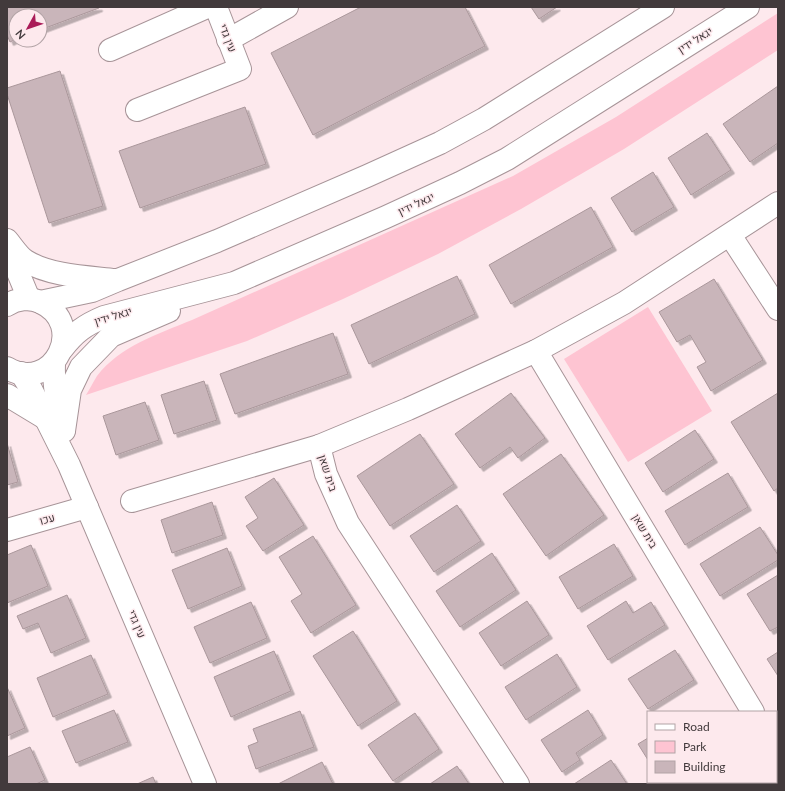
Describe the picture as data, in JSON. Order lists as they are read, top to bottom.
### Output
{
  "streets": {
    "street": [
      "עין גדי",
      "יגאל ידין",
      "בית שאן",
      "עכו"
    ]
  },
  "crossings": [
    ["עין גדי", "יגאל ידין"],
    ["עין גדי", "עכו"]
  ],
  "legend": ["Road", "Park", "Building"],
  "north": "bottom left"
}
